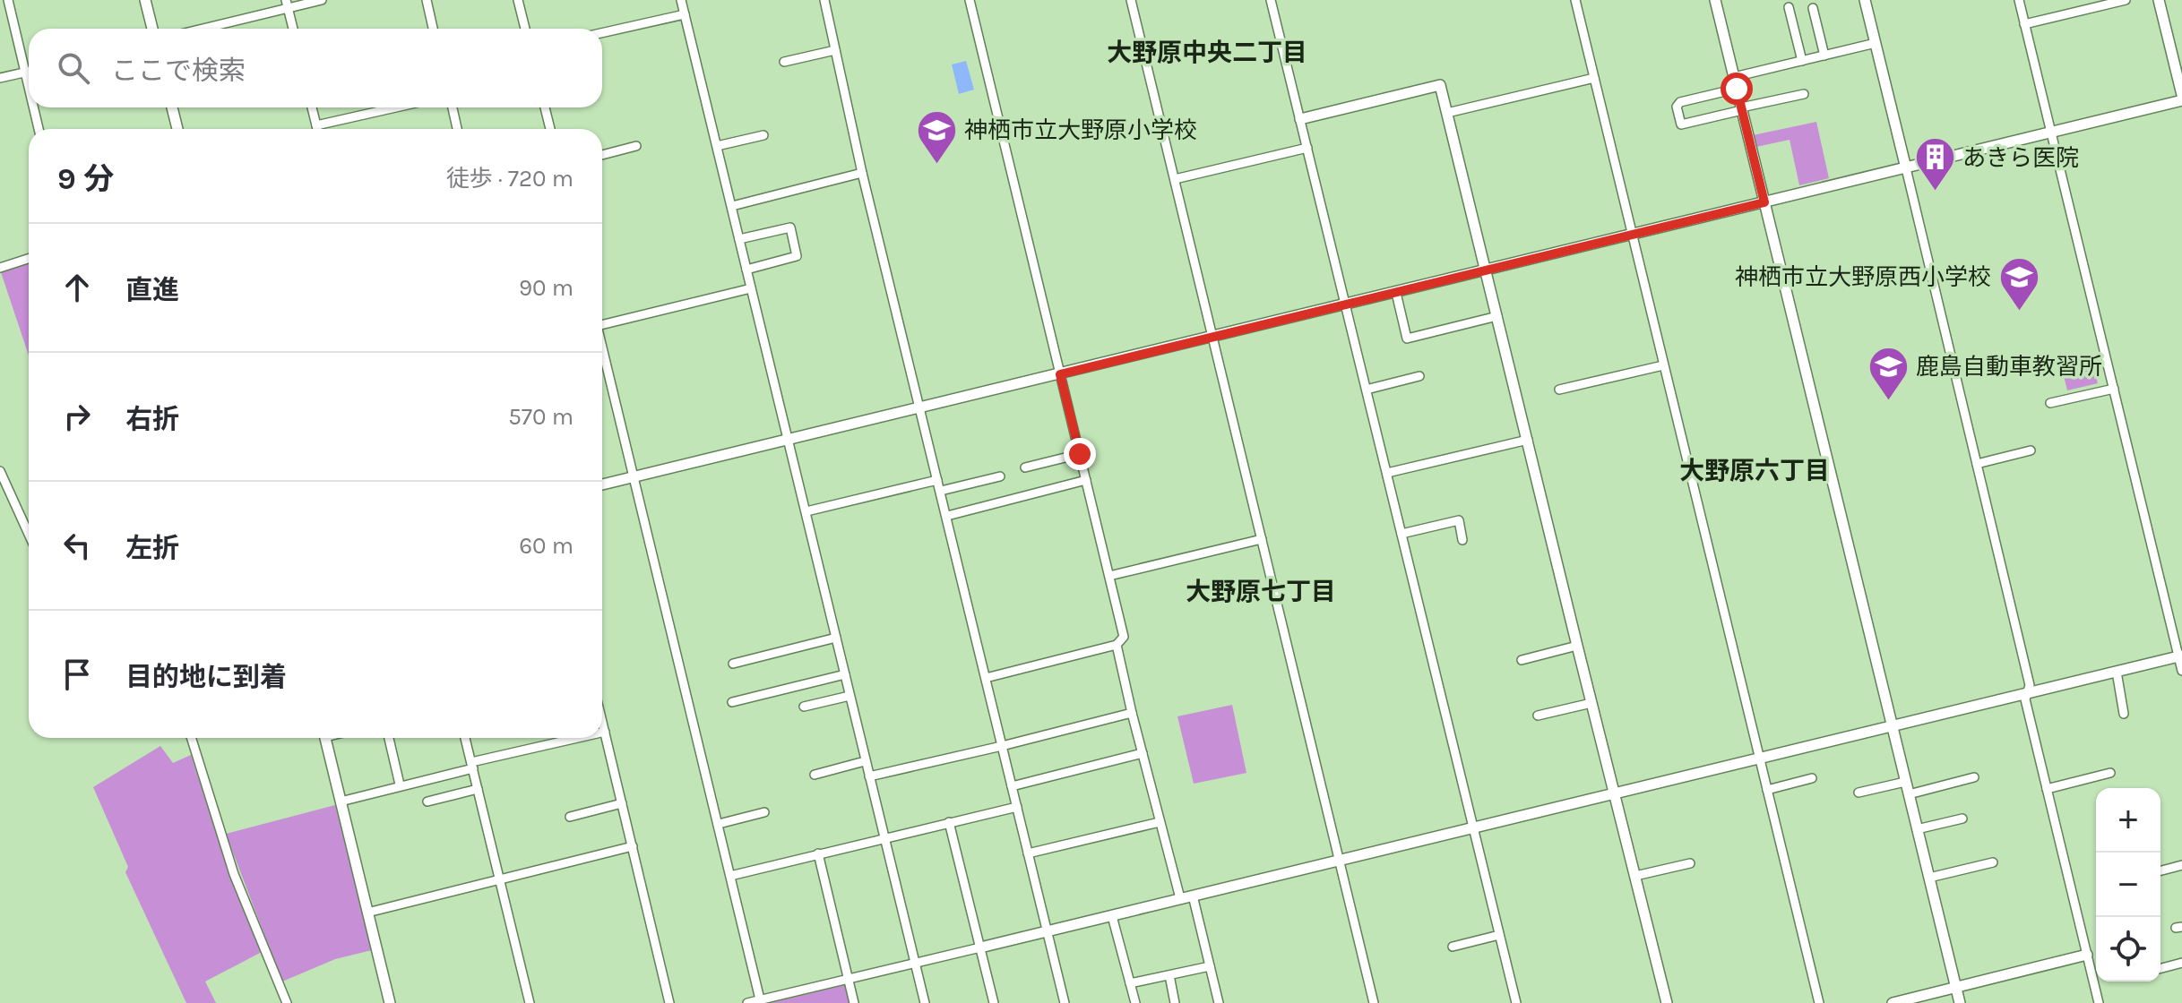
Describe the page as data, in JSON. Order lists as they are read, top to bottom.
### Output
{
  "districts": ["大野原中央二丁目", "大野原六丁目", "大野原七丁目"],
  "places": {
    "school or university": ["神栖市立大野原小学校", "神栖市立大野原西小学校", "鹿島自動車教習所"],
    "building": ["あきら医院"]
  },
  "page": {
    "search": "ここで検索",
    "heading": ["9 分", "徒歩 · 720 m"],
    "list": [
      ["直進", "90 m"],
      ["右折", "570 m"],
      ["左折", "60 m"],
      "目的地に到着"
    ],
    "map_buttons": ["+", "−"]
  }
}
